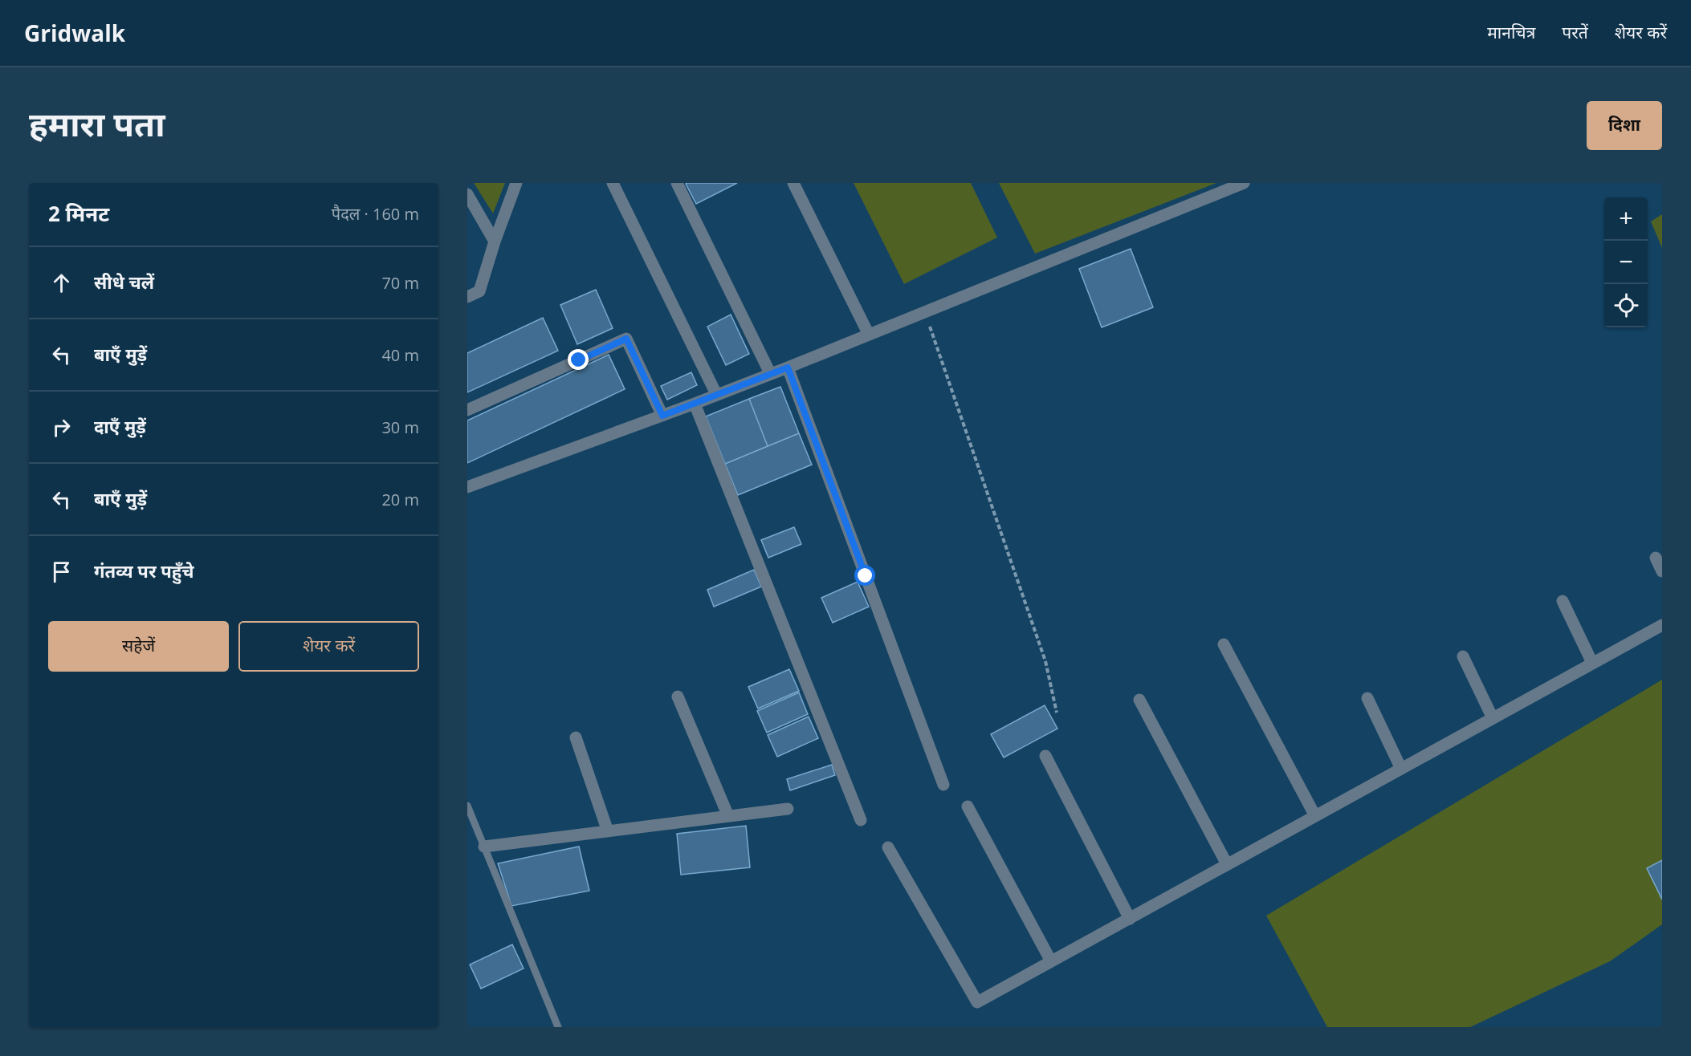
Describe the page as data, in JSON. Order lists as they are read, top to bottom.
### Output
{
  "page": {
    "header": "Gridwalk",
    "nav": ["मानचित्र", "परतें", "शेयर करें"],
    "title": "हमारा पता",
    "buttons": [
      "दिशा",
      ["सहेजें", "शेयर करें"]
    ],
    "heading": ["2 मिनट", "पैदल · 160 m"],
    "map_buttons": ["+", "−"],
    "list": [
      ["सीधे चलें", "70 m"],
      ["बाएँ मुड़ें", "40 m"],
      ["दाएँ मुड़ें", "30 m"],
      ["बाएँ मुड़ें", "20 m"],
      "गंतव्य पर पहुँचे"
    ]
  }
}
